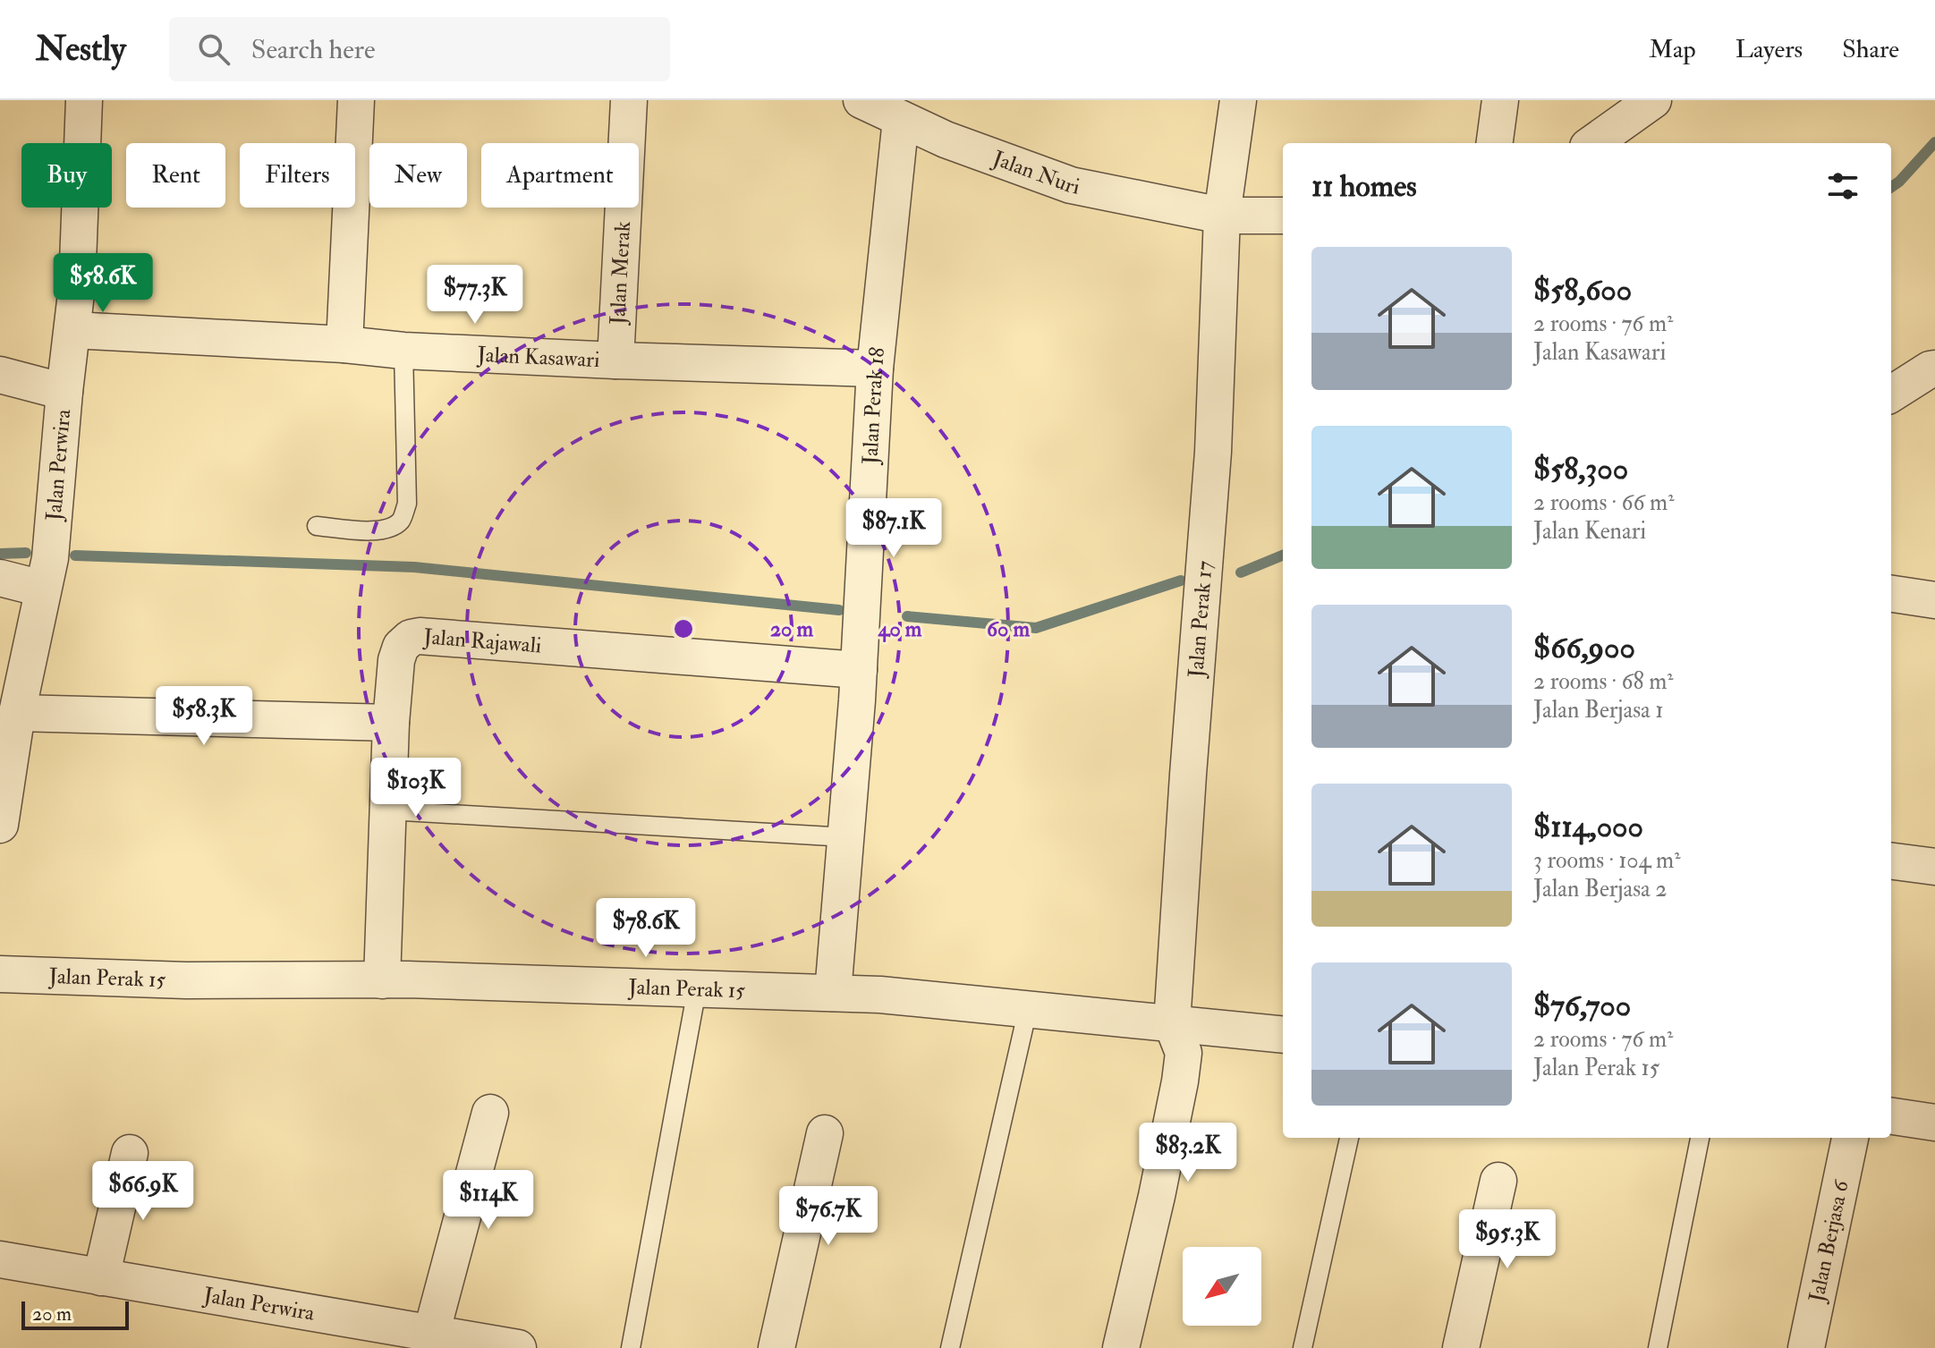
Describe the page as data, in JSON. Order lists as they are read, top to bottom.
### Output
{
  "streets": {
    "street": [
      "Jalan Nuri",
      "Jalan Merak",
      "Jalan Kasawari",
      "Jalan Perak 18",
      "Jalan Perwira",
      "Jalan Perak 17",
      "Jalan Rajawali",
      "Jalan Perak 15",
      "Jalan Berjasa 6"
    ]
  },
  "crossings": [
    ["Jalan Nuri", "Jalan Perak 18"],
    ["Jalan Nuri", "Jalan Perak 17"],
    ["Jalan Merak", "Jalan Kasawari"],
    ["Jalan Kasawari", "Jalan Perak 18"],
    ["Jalan Kasawari", "Jalan Perwira"],
    ["Jalan Perak 18", "Jalan Rajawali"],
    ["Jalan Perak 18", "Jalan Perak 15"],
    ["Jalan Perak 17", "Jalan Perak 15"],
    ["Jalan Rajawali", "Jalan Perak 15"]
  ],
  "scale_bar": "20 m",
  "north": "bottom left",
  "page": {
    "header": "Nestly",
    "search": "Search here",
    "nav": ["Map", "Layers", "Share"],
    "chip": [
      "Buy",
      "Rent",
      "Filters",
      "New",
      "Apartment"
    ],
    "heading": "11 homes",
    "list": [
      {
        "name": "$58,600",
        "note": "2 rooms · 76 m² · Jalan Kasawari"
      },
      {
        "name": "$58,300",
        "note": "2 rooms · 66 m² · Jalan Kenari"
      },
      {
        "name": "$66,900",
        "note": "2 rooms · 68 m² · Jalan Berjasa 1"
      },
      {
        "name": "$114,000",
        "note": "3 rooms · 104 m² · Jalan Berjasa 2"
      },
      {
        "name": "$76,700",
        "note": "2 rooms · 76 m² · Jalan Perak 15"
      }
    ],
    "price": [
      "$58.6K",
      "$77.3K",
      "$87.1K",
      "$58.3K",
      "$103K",
      "$78.6K",
      "$83.2K",
      "$66.9K",
      "$114K",
      "$76.7K",
      "$95.3K"
    ],
    "scale": "20 m"
  },
  "rings": ["20 m", "40 m", "60 m"]
}
